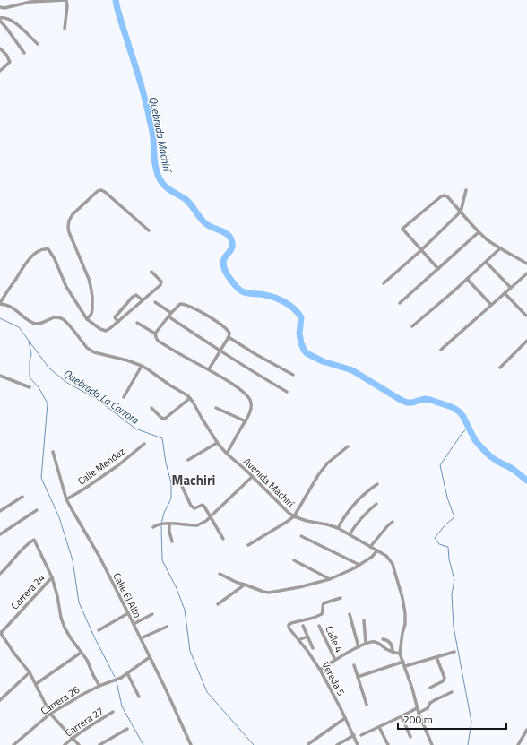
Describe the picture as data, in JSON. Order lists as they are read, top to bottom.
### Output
{
  "streets": {
    "street": [
      "Calle Mendez",
      "Avenida Machirí",
      "Carrera 24",
      "Calle El Alto",
      "Calle 4",
      "Vereda 5",
      "Carrera 26",
      "Carrera 27"
    ]
  },
  "crossings": [
    ["Calle Mendez", "Calle El Alto"],
    ["Calle El Alto", "Carrera 26"]
  ],
  "districts": ["Machiri"],
  "water": ["Quebrada Machirí", "Quebrada La Carrora"],
  "scale_bar": "200 m"
}
